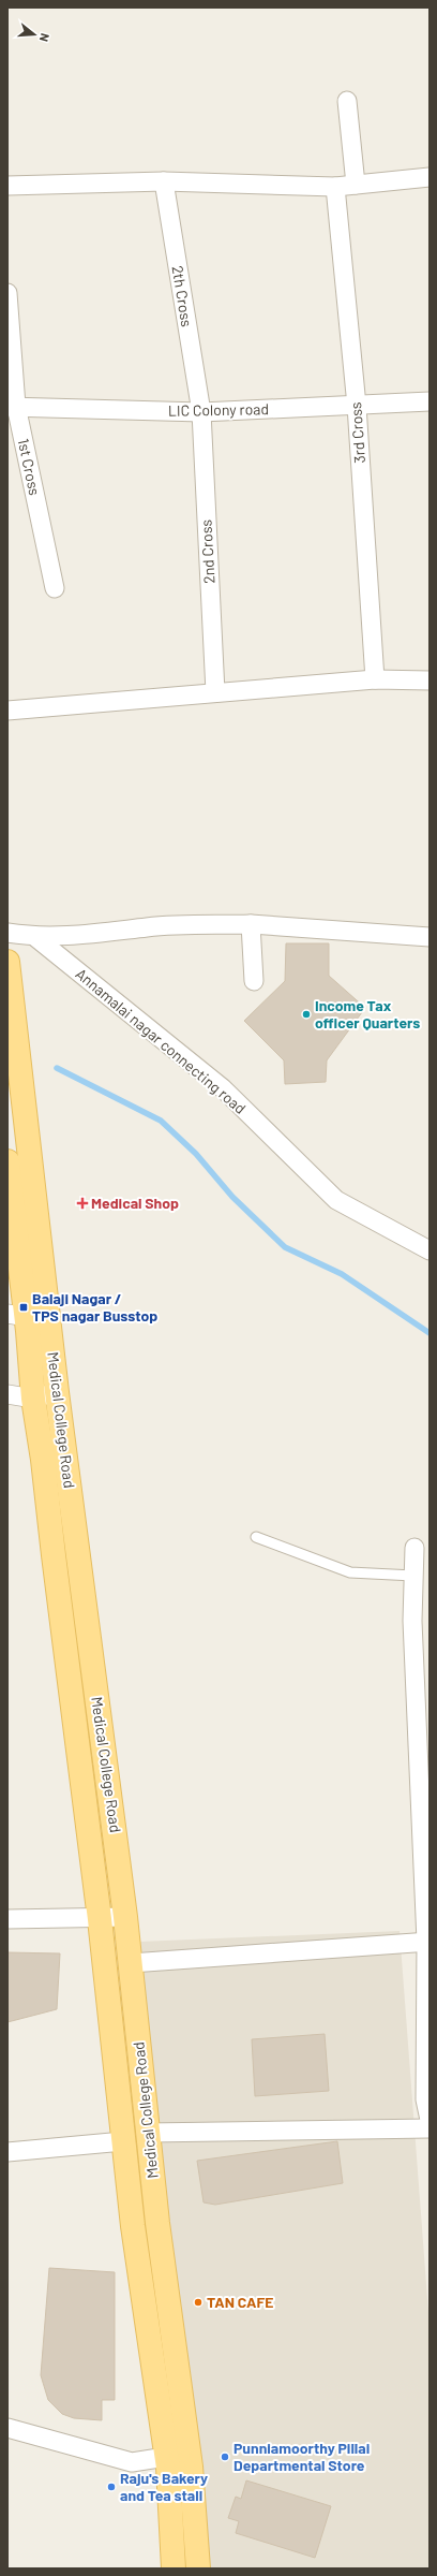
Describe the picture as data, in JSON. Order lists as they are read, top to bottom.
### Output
{
  "streets": {
    "main road": ["Medical College Road"],
    "street": [
      "2th Cross",
      "LIC Colony road",
      "3rd Cross",
      "1st Cross",
      "2nd Cross",
      "Annamalai nagar connecting road"
    ]
  },
  "crossings": [
    ["2th Cross", "LIC Colony road"],
    ["2th Cross", "2nd Cross"],
    ["LIC Colony road", "3rd Cross"],
    ["LIC Colony road", "1st Cross"],
    ["LIC Colony road", "2nd Cross"]
  ],
  "places": {
    "other": [
      "Income Tax officer Quarters",
      "TAN CAFE",
      "Punniamoorthy Pillai Departmental Store",
      "Raju's Bakery and Tea stall"
    ],
    "health": ["Medical Shop"],
    "transit": ["Balaji Nagar / TPS nagar Busstop"]
  },
  "north": "right"
}
